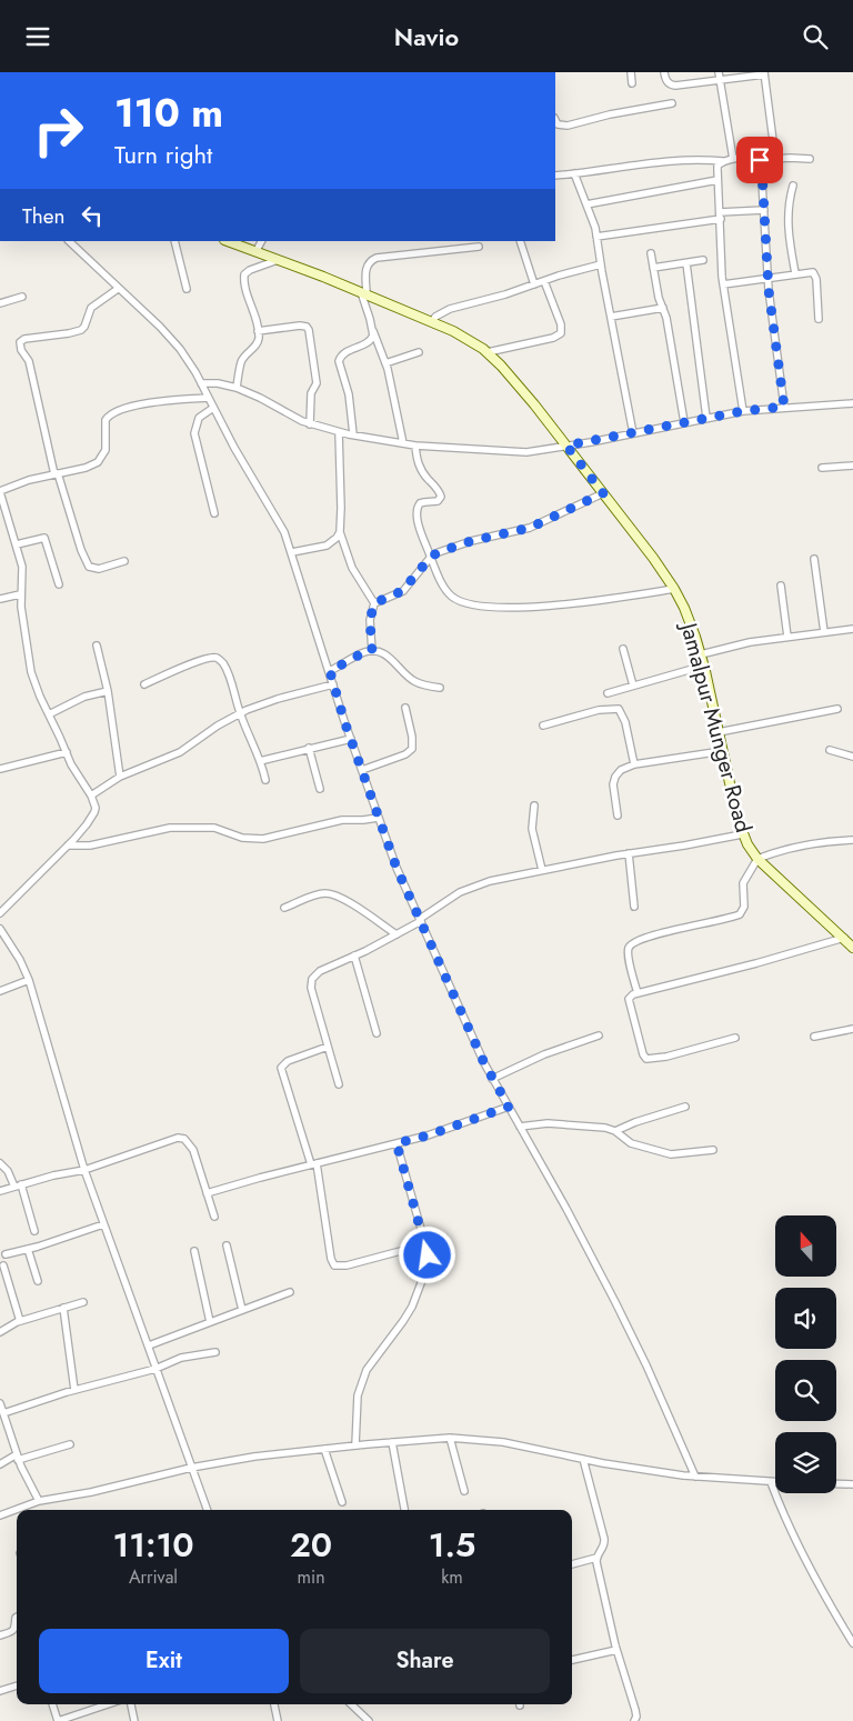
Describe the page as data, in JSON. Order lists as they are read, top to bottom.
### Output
{
  "streets": {
    "street": ["Jamalpur Munger Road"]
  },
  "north": "top",
  "page": {
    "header": "Navio",
    "turn": ["110 m", "Turn right"],
    "then": "Then",
    "eta": [
      "11:10",
      "Arrival",
      "20",
      "min",
      "1.5",
      "km"
    ],
    "buttons": ["Exit", "Share"]
  }
}
